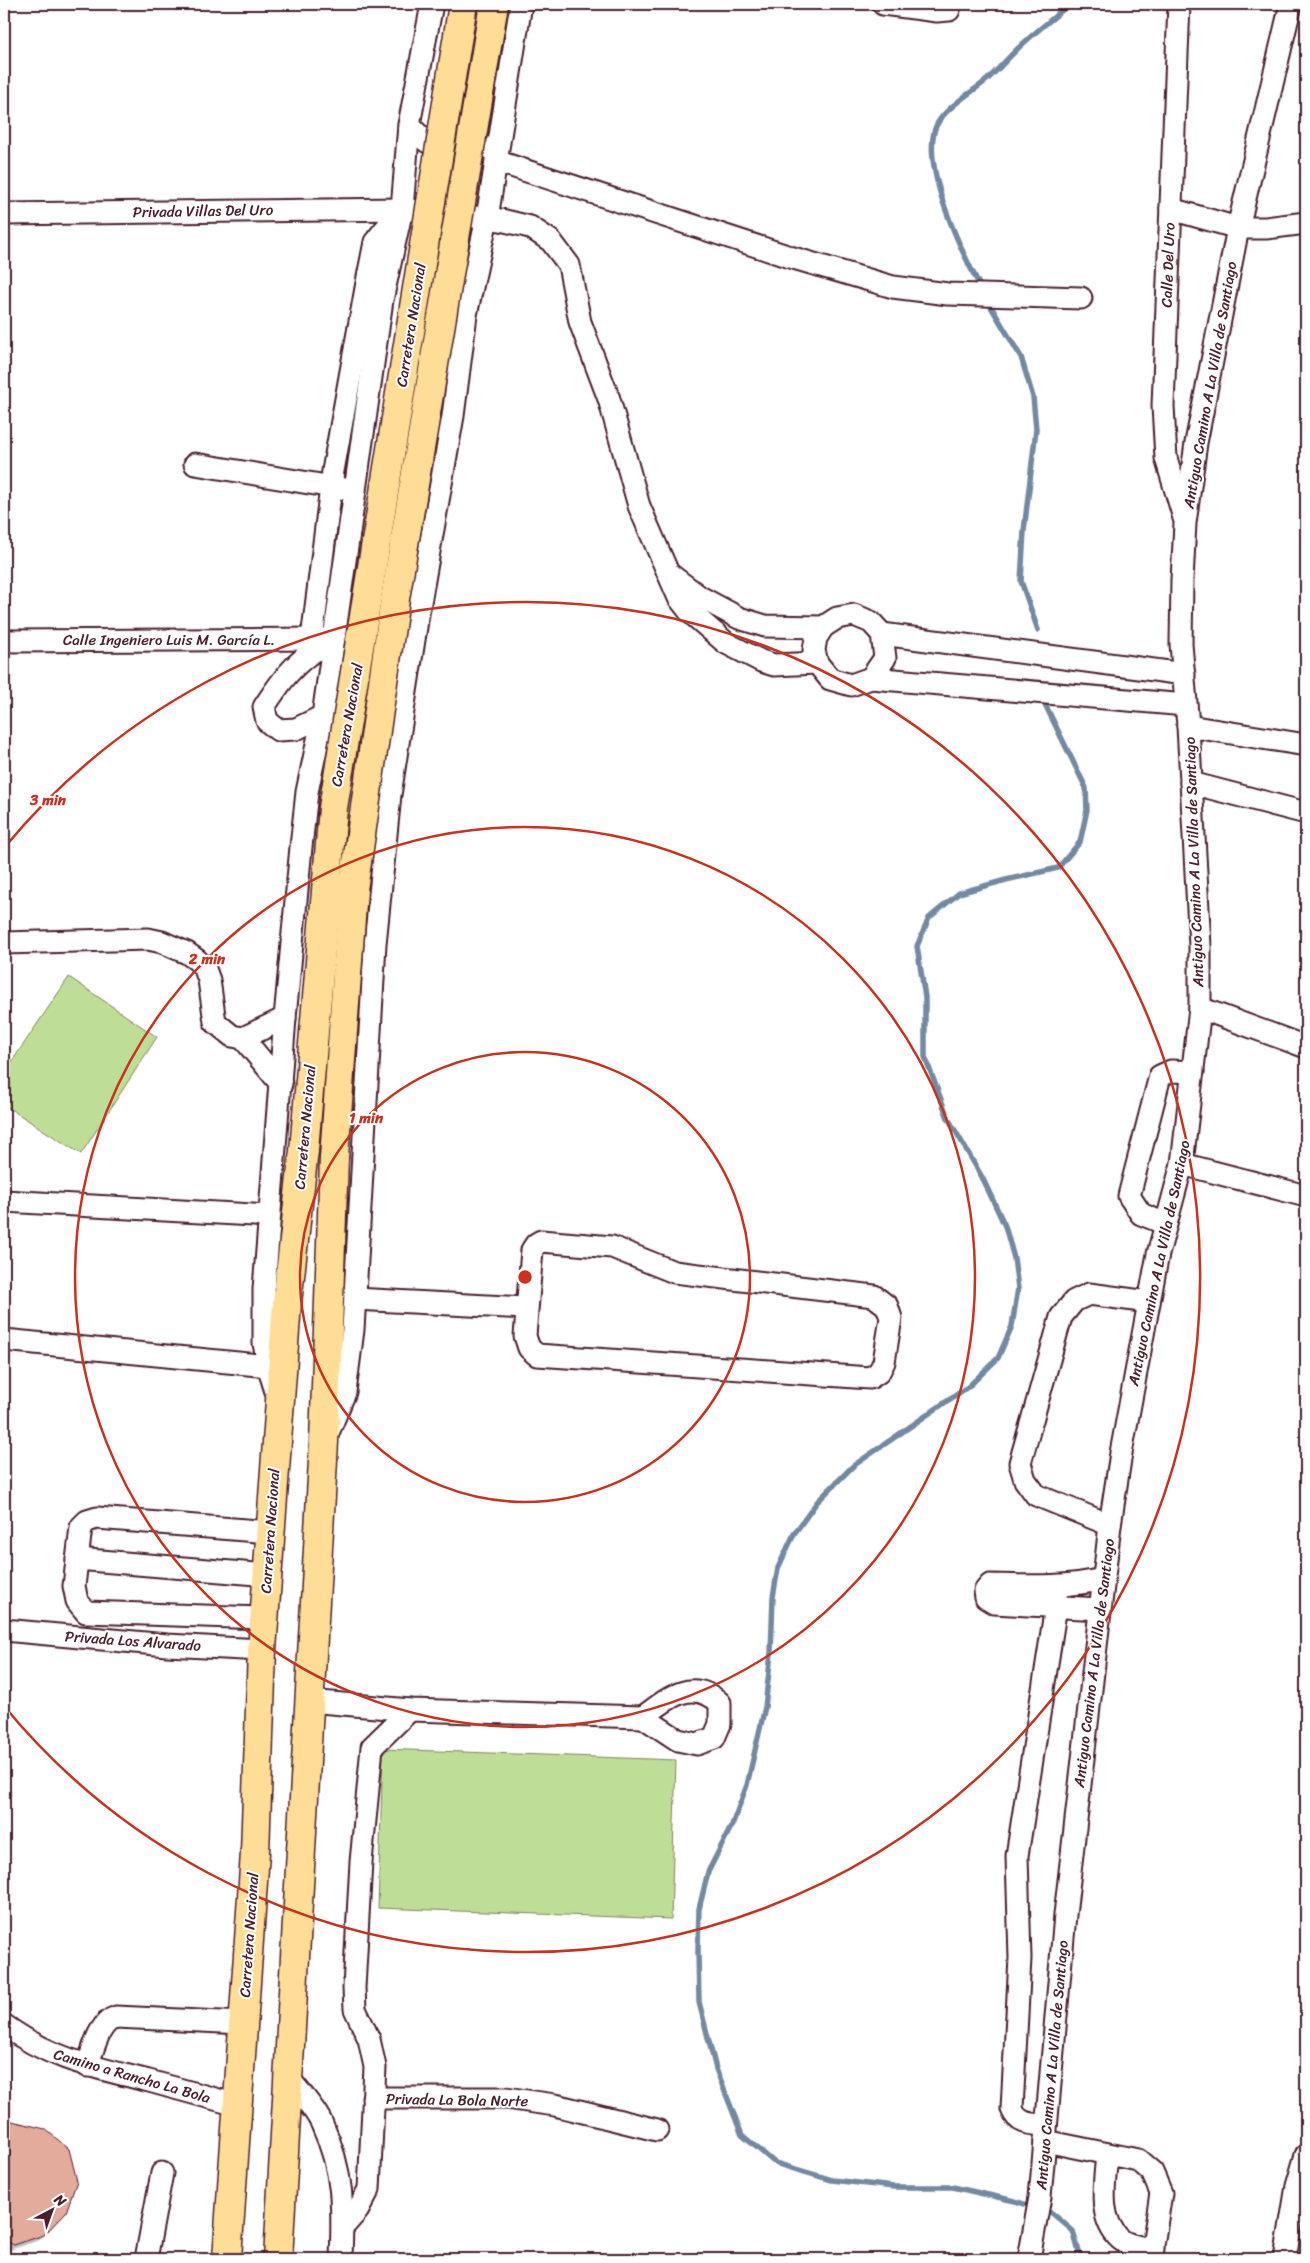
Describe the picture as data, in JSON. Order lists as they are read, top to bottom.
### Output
{
  "streets": {
    "highway": ["Carretera Nacional"],
    "street": [
      "Privada Villas Del Uro",
      "Calle Del Uro",
      "Antiguo Camino A La Villa de Santiago",
      "Calle Ingeniero Luis M. García L.",
      "Privada Los Alvarado",
      "Camino a Rancho La Bola",
      "Privada La Bola Norte"
    ]
  },
  "crossings": [
    ["Calle Del Uro", "Antiguo Camino A La Villa de Santiago"],
    ["Carretera Nacional", "Privada Los Alvarado"],
    ["Carretera Nacional", "Camino a Rancho La Bola"]
  ],
  "north": "top right",
  "rings": ["3 min", "2 min", "1 min"]
}
